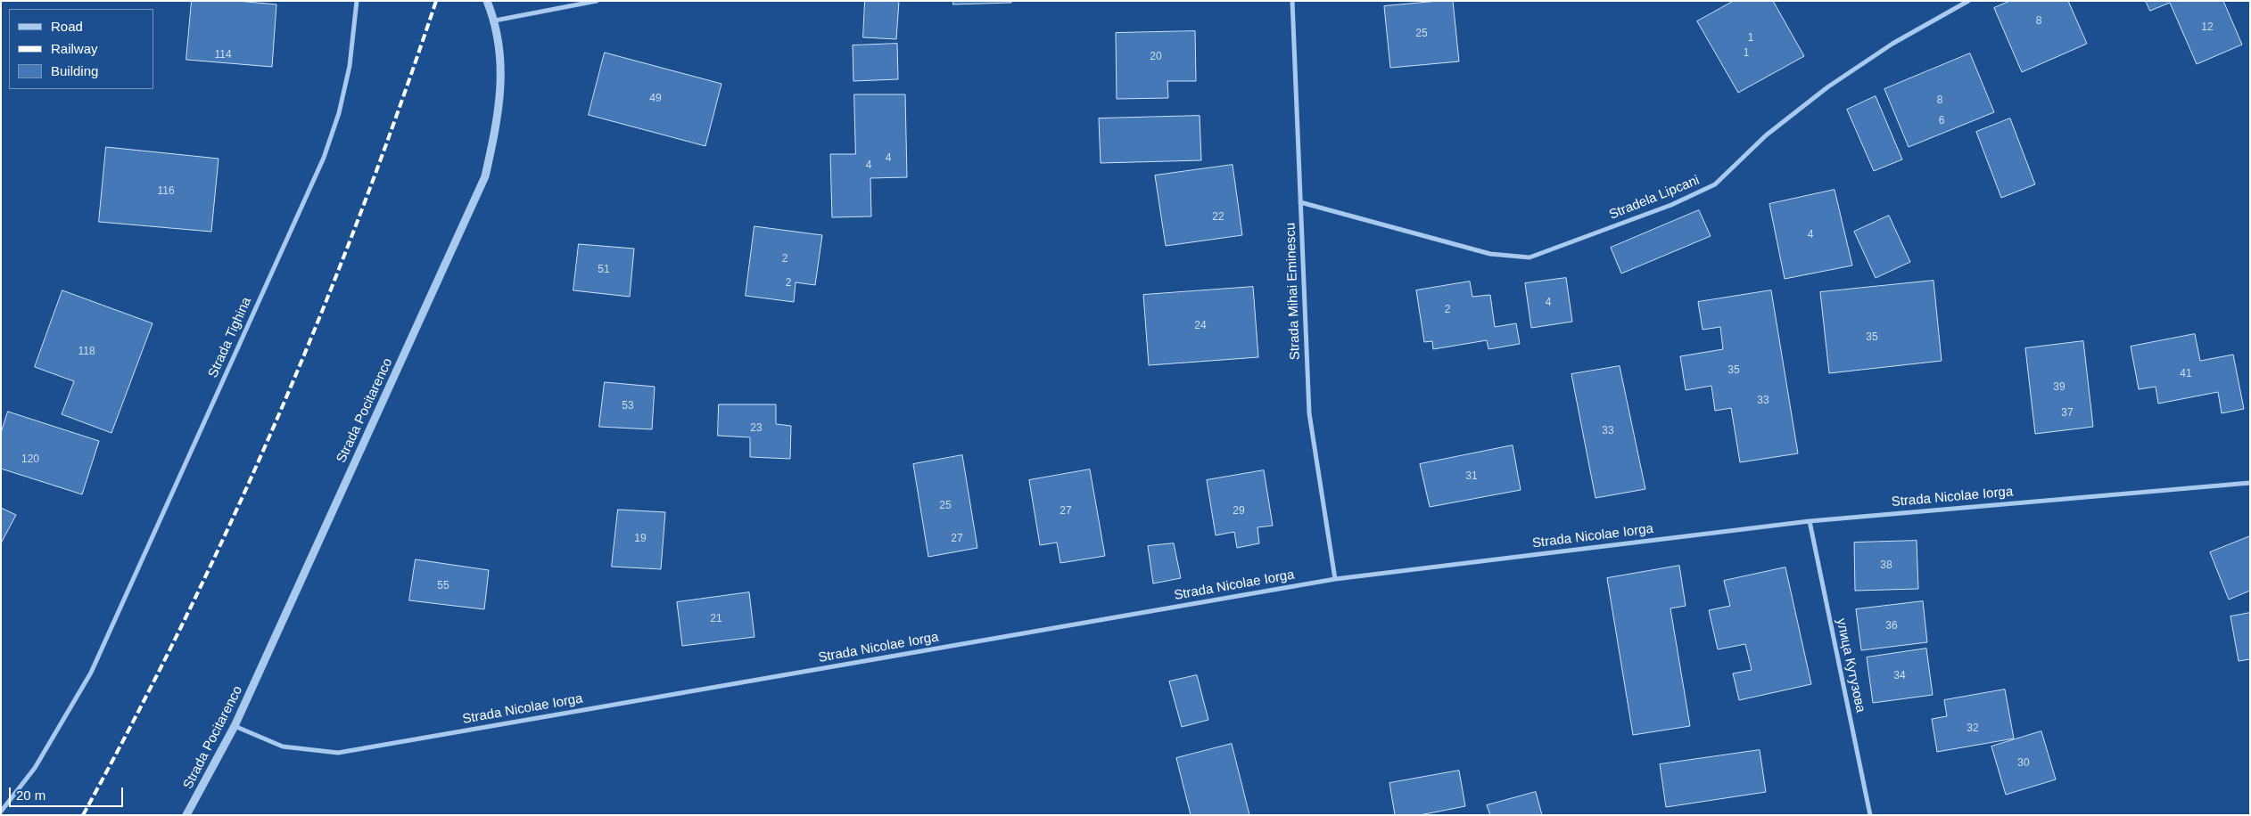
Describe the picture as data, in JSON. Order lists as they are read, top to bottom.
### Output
{
  "streets": {
    "street": [
      "Stradela Lipcani",
      "Strada Mihai Eminescu",
      "Strada Tighina",
      "Strada Pocitarenco",
      "Strada Nicolae Iorga",
      "улица Кутузова"
    ]
  },
  "crossings": [
    ["Stradela Lipcani", "Strada Mihai Eminescu"],
    ["Strada Mihai Eminescu", "Strada Nicolae Iorga"],
    ["Strada Pocitarenco", "Strada Nicolae Iorga"],
    ["Strada Nicolae Iorga", "улица Кутузова"]
  ],
  "house_numbers": [
    "8",
    "12",
    "25",
    "1",
    "1",
    "114",
    "20",
    "49",
    "8",
    "6",
    "4",
    "4",
    "116",
    "22",
    "4",
    "2",
    "51",
    "2",
    "4",
    "2",
    "24",
    "35",
    "118",
    "35",
    "41",
    "39",
    "33",
    "53",
    "37",
    "23",
    "33",
    "120",
    "31",
    "25",
    "27",
    "29",
    "19",
    "27",
    "38",
    "55",
    "21",
    "36",
    "34",
    "32",
    "30"
  ],
  "legend": ["Road", "Railway", "Building"],
  "scale_bar": "20 m"
}
